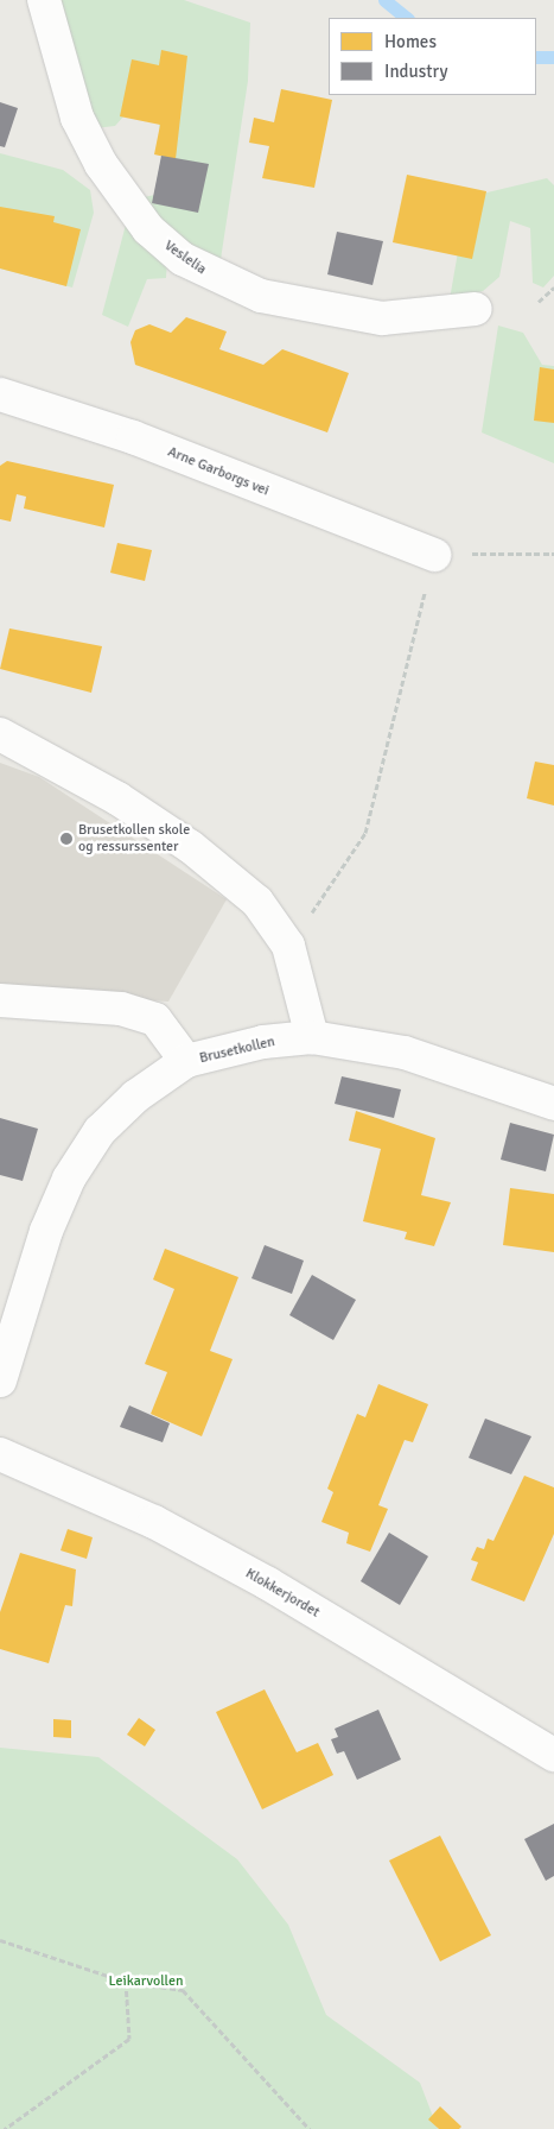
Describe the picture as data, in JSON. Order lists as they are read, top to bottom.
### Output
{
  "streets": {
    "street": [
      "Veslelia",
      "Arne Garborgs vei",
      "Brusetkollen",
      "Klokkerjordet"
    ]
  },
  "parks": ["Leikarvollen"],
  "places": ["Brusetkollen skole og ressurssenter"],
  "legend": ["Homes", "Industry"]
}
